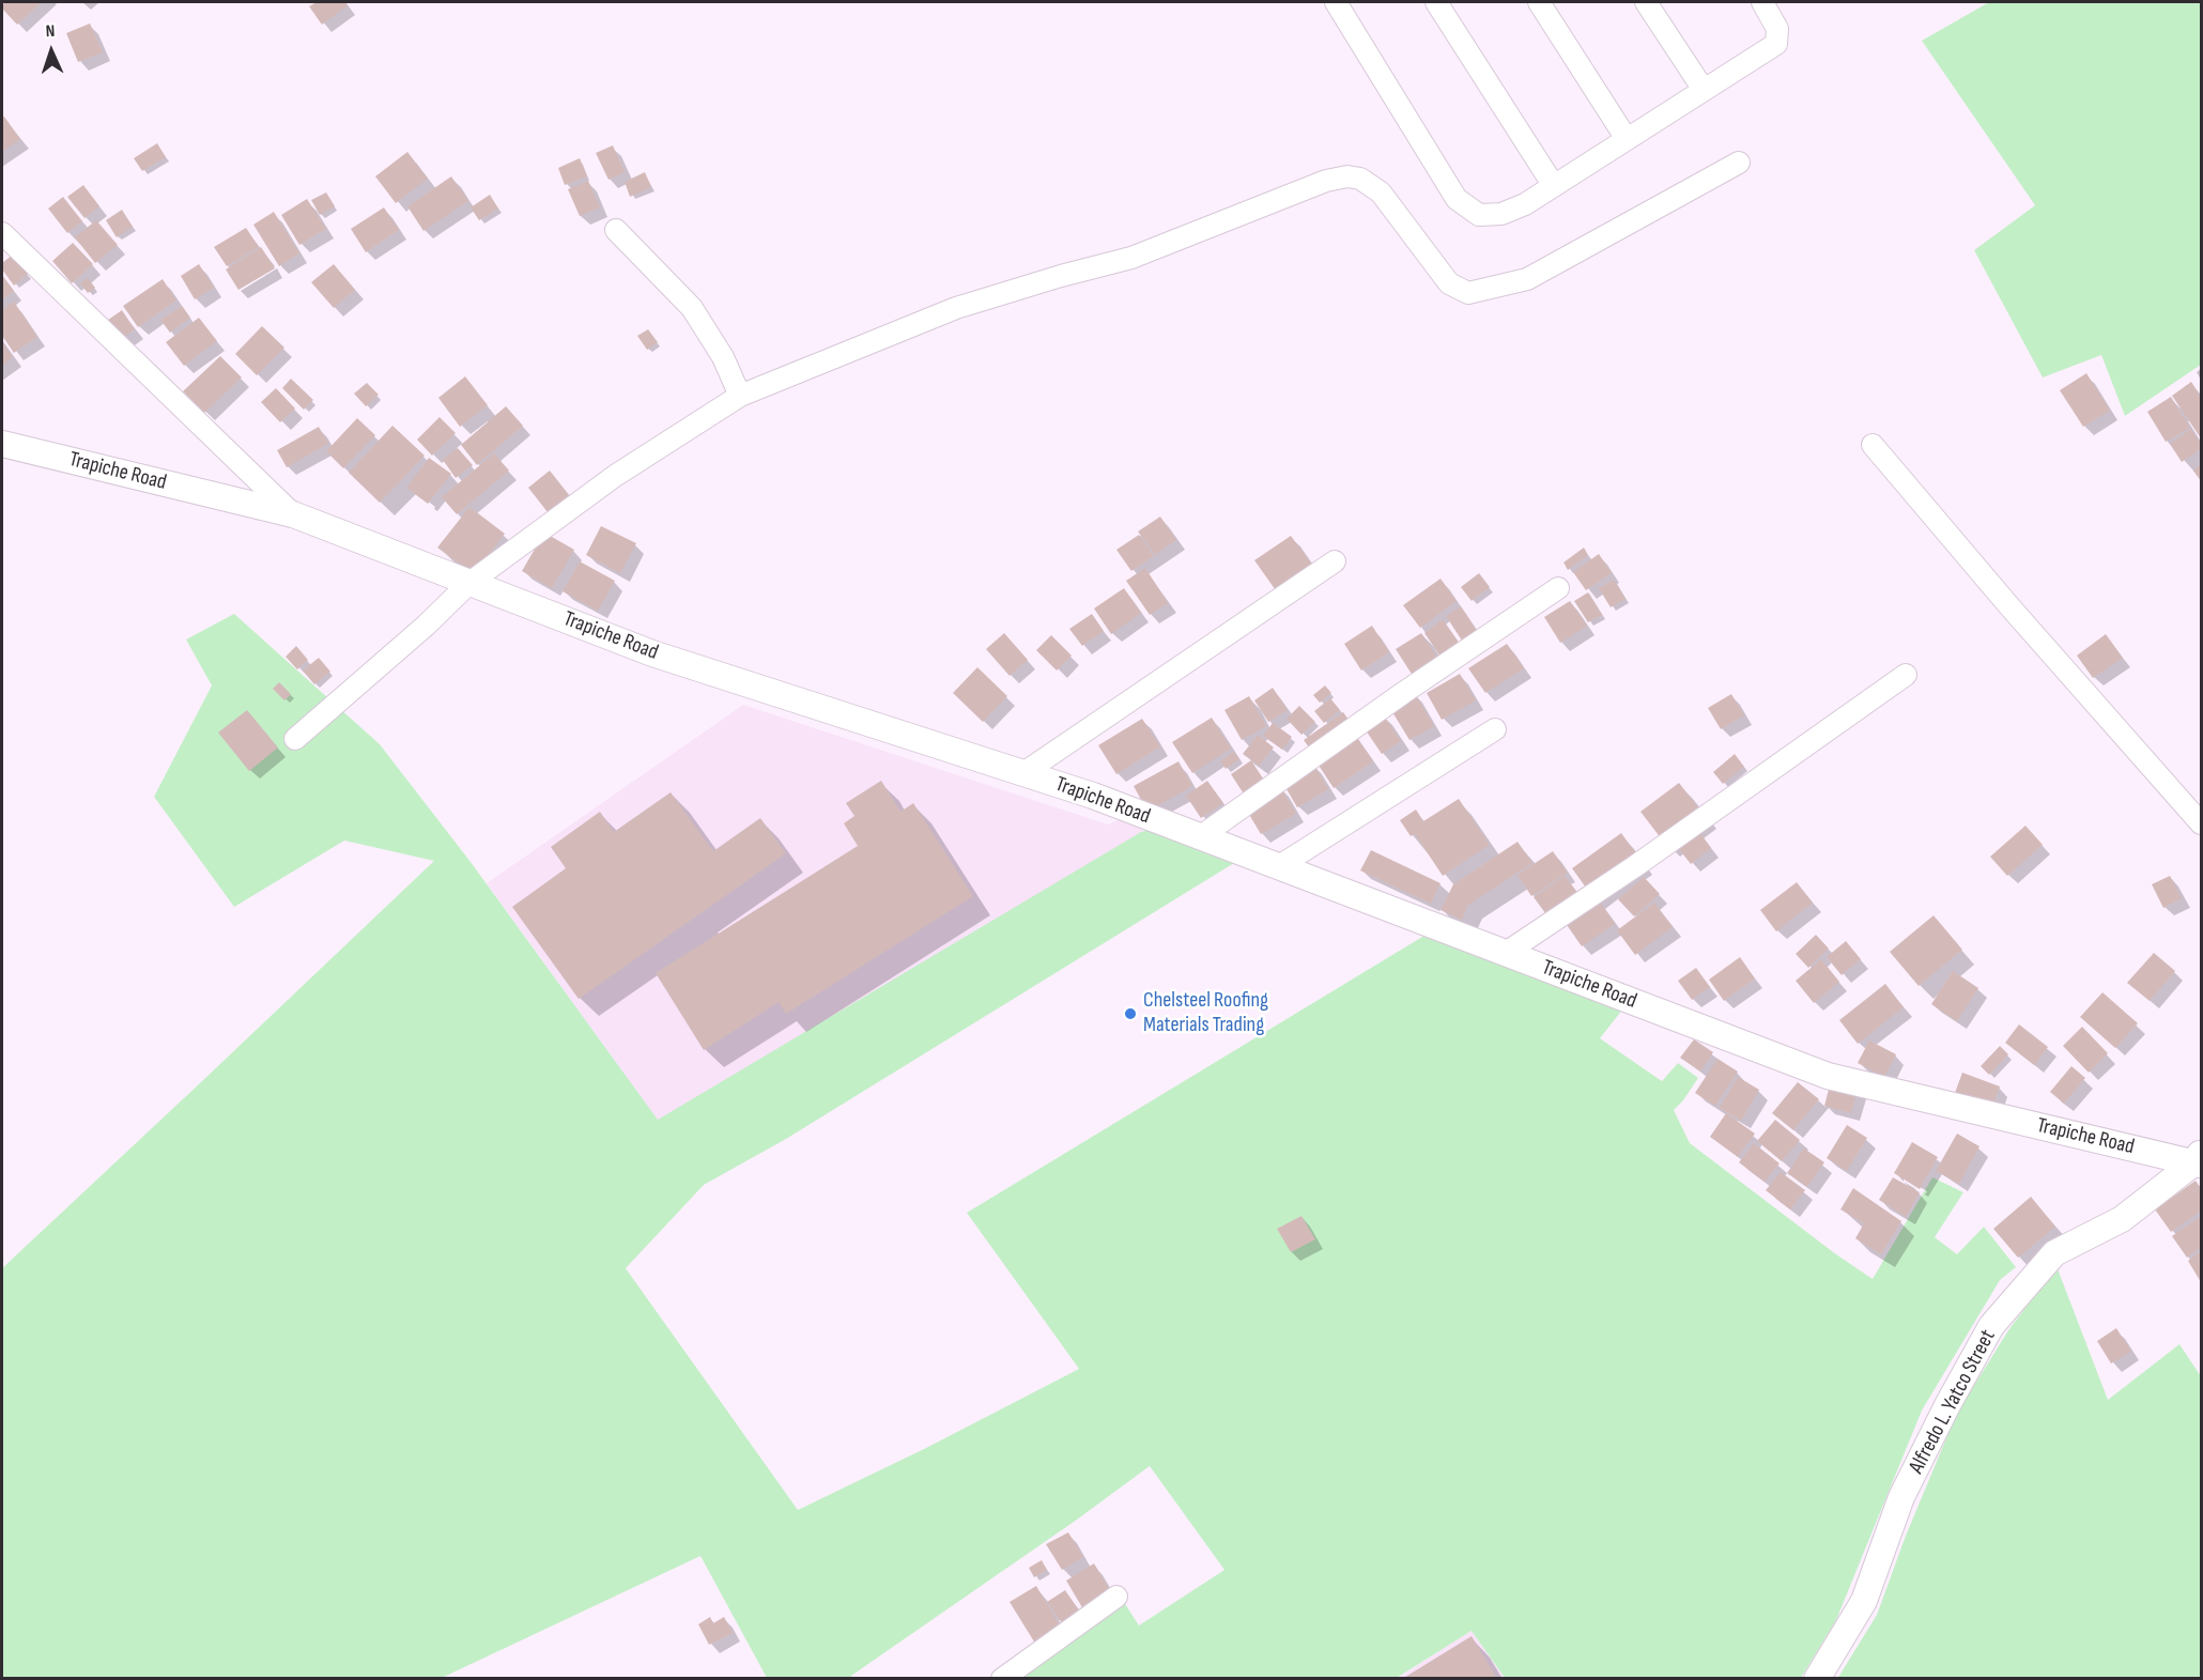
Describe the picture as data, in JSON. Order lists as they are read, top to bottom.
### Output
{
  "streets": {
    "street": ["Trapiche Road", "Alfredo L. Yatco Street"]
  },
  "crossings": [
    ["Trapiche Road", "Alfredo L. Yatco Street"]
  ],
  "places": ["Chelsteel Roofing Materials Trading"],
  "north": "top"
}
